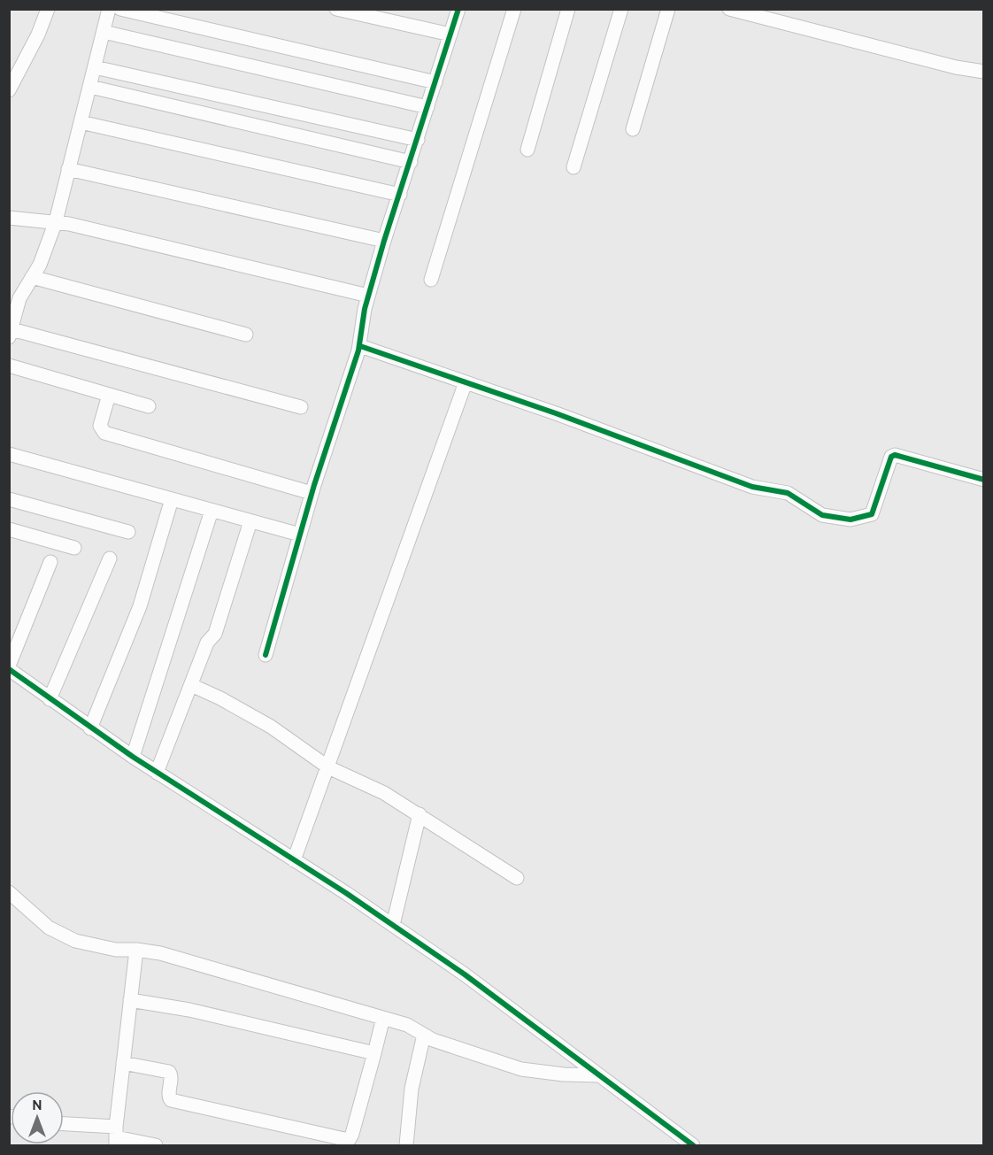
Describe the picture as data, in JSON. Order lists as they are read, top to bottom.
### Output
{
  "north": "top"
}
